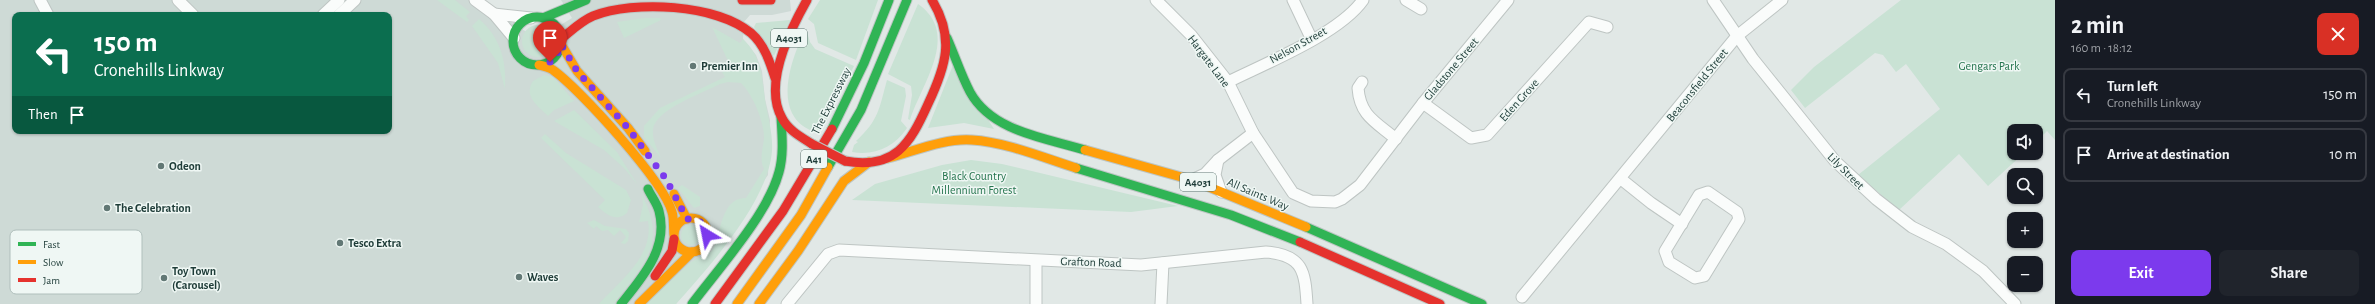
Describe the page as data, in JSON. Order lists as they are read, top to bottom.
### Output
{
  "streets": {
    "main road": [
      "A4031",
      "The Expressway",
      "A41",
      "All Saints Way"
    ],
    "street": [
      "Nelson Street",
      "Hargate Lane",
      "Gladstone Street",
      "Beaconsfield Street",
      "Eden Grove",
      "Lily Street",
      "Grafton Road"
    ]
  },
  "crossings": [
    ["A4031", "All Saints Way"],
    ["Nelson Street", "Hargate Lane"],
    ["Hargate Lane", "Gladstone Street"],
    ["Gladstone Street", "Eden Grove"],
    ["Beaconsfield Street", "Lily Street"]
  ],
  "parks": ["Gengars Park", "Black Country Millennium Forest"],
  "places": [
    "Premier Inn",
    "Odeon",
    "The Celebration",
    "Tesco Extra",
    "Waves",
    "Toy Town (Carousel)"
  ],
  "legend": ["Fast", "Slow", "Jam"],
  "page": {
    "heading": ["2 min", "160 m · 18:12"],
    "turn": ["150 m", "Cronehills Linkway"],
    "list": [
      {
        "name": "Turn left",
        "note": "Cronehills Linkway",
        "value": "150 m"
      },
      {
        "name": "Arrive at destination",
        "value": "10 m"
      }
    ],
    "then": "Then",
    "map_buttons": ["+", "−"],
    "buttons": ["Exit", "Share"]
  }
}
